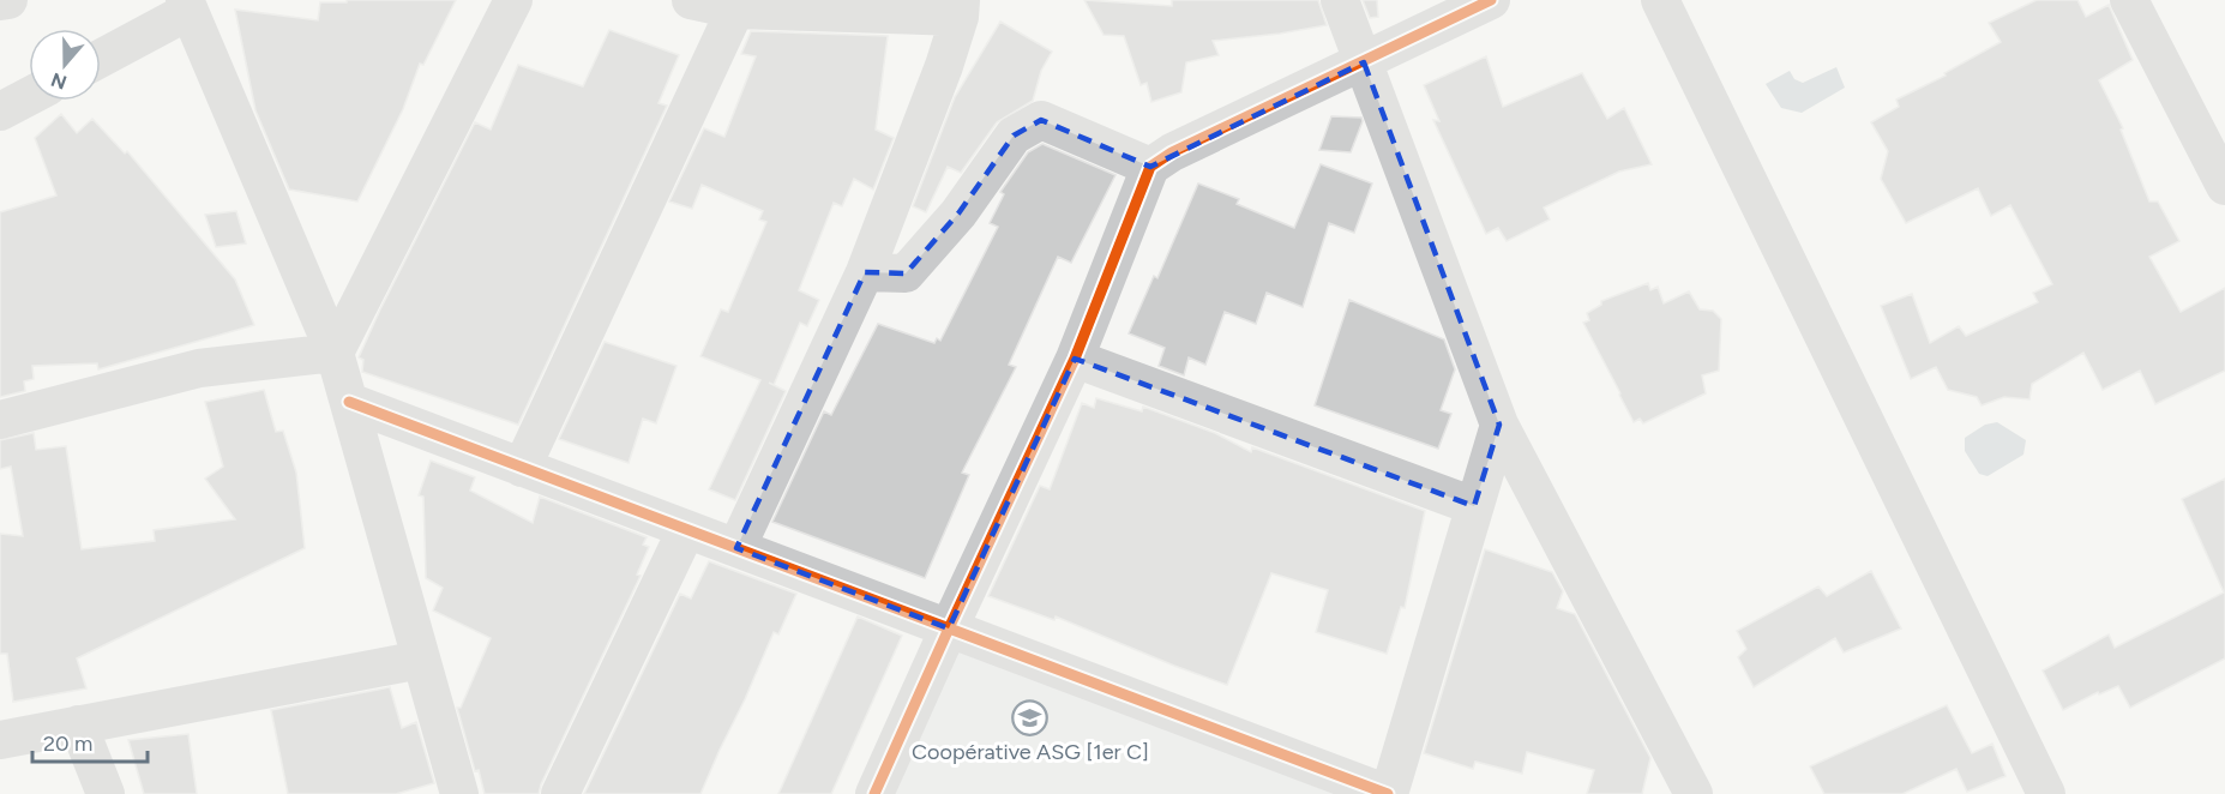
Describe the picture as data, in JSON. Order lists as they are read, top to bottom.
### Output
{
  "places": {
    "school or university": ["Coopérative ASG [1er C]"]
  },
  "scale_bar": "20 m",
  "north": "bottom"
}
